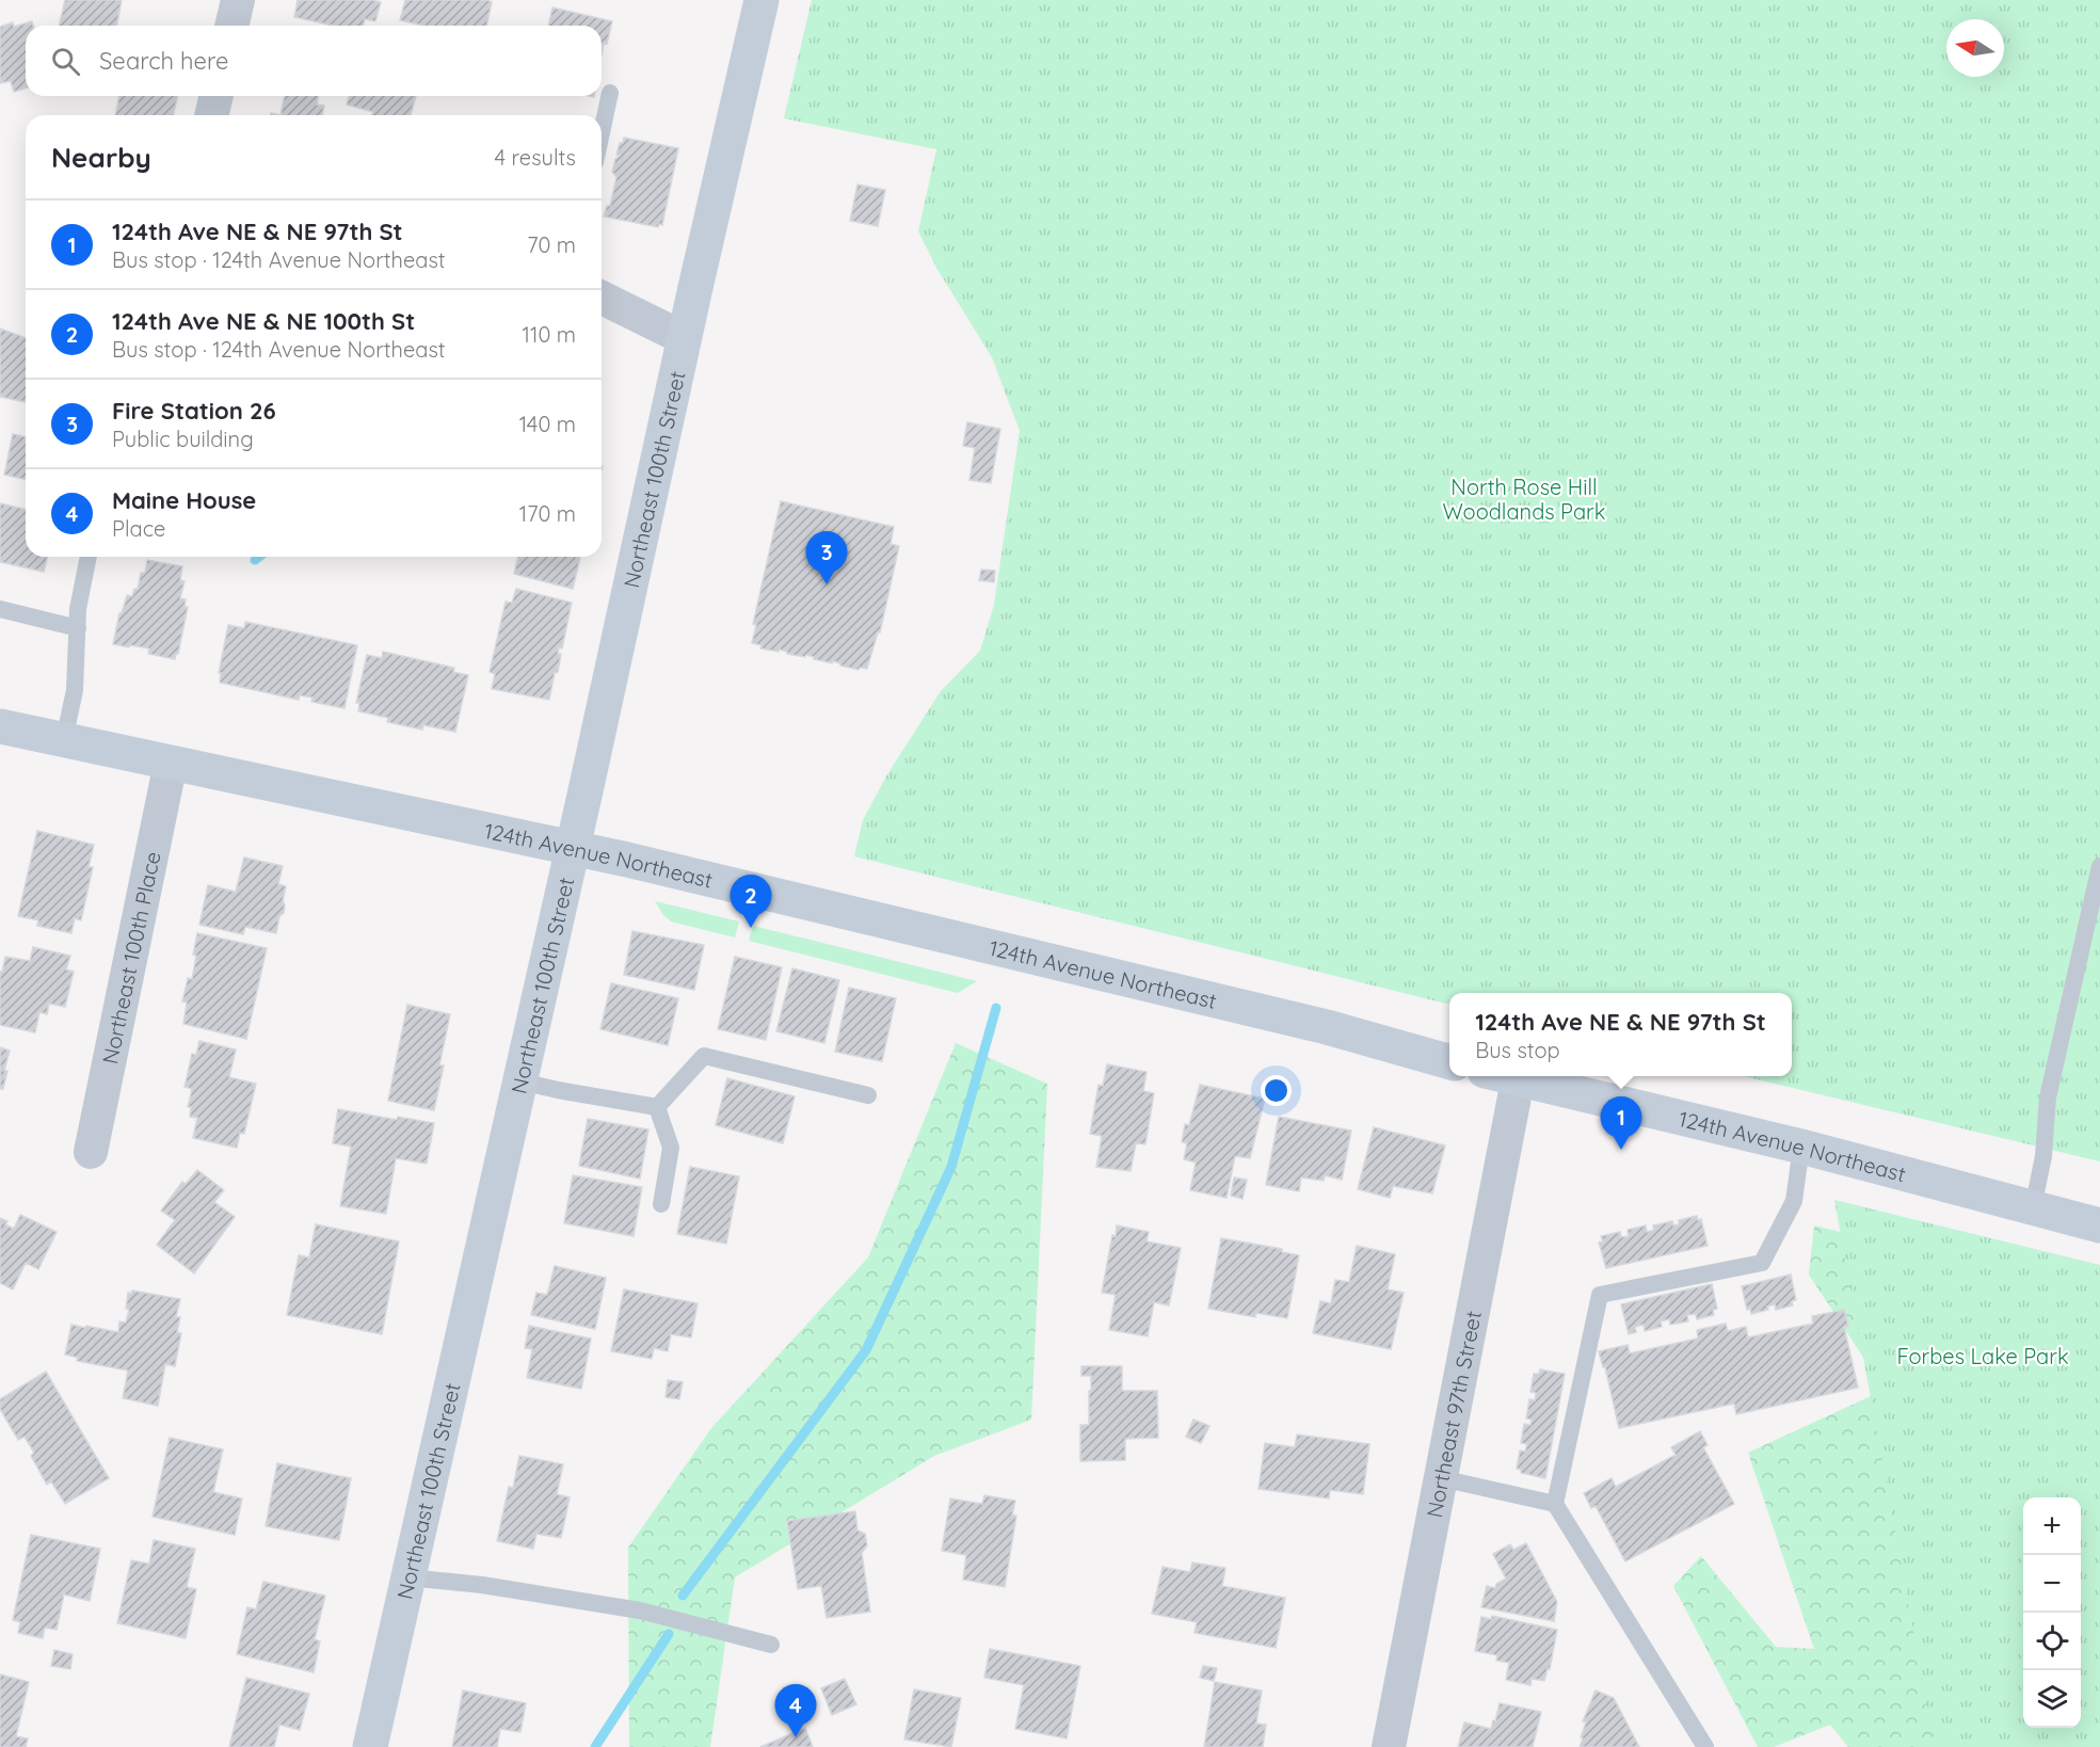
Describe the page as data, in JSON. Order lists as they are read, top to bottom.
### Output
{
  "streets": {
    "main road": ["Northeast 100th Street", "124th Avenue Northeast"],
    "street": ["Northeast 100th Place", "Northeast 97th Street"]
  },
  "crossings": [
    ["Northeast 100th Street", "124th Avenue Northeast"],
    ["124th Avenue Northeast", "Northeast 100th Place"],
    ["124th Avenue Northeast", "Northeast 97th Street"]
  ],
  "parks": ["North Rose Hill Woodlands Park", "Forbes Lake Park"],
  "north": "left",
  "page": {
    "search": "Search here",
    "heading": ["Nearby", "4 results"],
    "list": [
      {
        "mark": "1",
        "name": "124th Ave NE & NE 97th St",
        "note": "Bus stop · 124th Avenue Northeast",
        "value": "70 m"
      },
      {
        "mark": "2",
        "name": "124th Ave NE & NE 100th St",
        "note": "Bus stop · 124th Avenue Northeast",
        "value": "110 m"
      },
      {
        "mark": "3",
        "name": "Fire Station 26",
        "note": "Public building",
        "value": "140 m"
      },
      {
        "mark": "4",
        "name": "Maine House",
        "note": "Place",
        "value": "170 m"
      }
    ],
    "pins": [
      "3",
      "2",
      "1",
      "4"
    ],
    "popup": ["124th Ave NE & NE 97th St", "Bus stop"],
    "map_buttons": ["+", "−"]
  }
}
